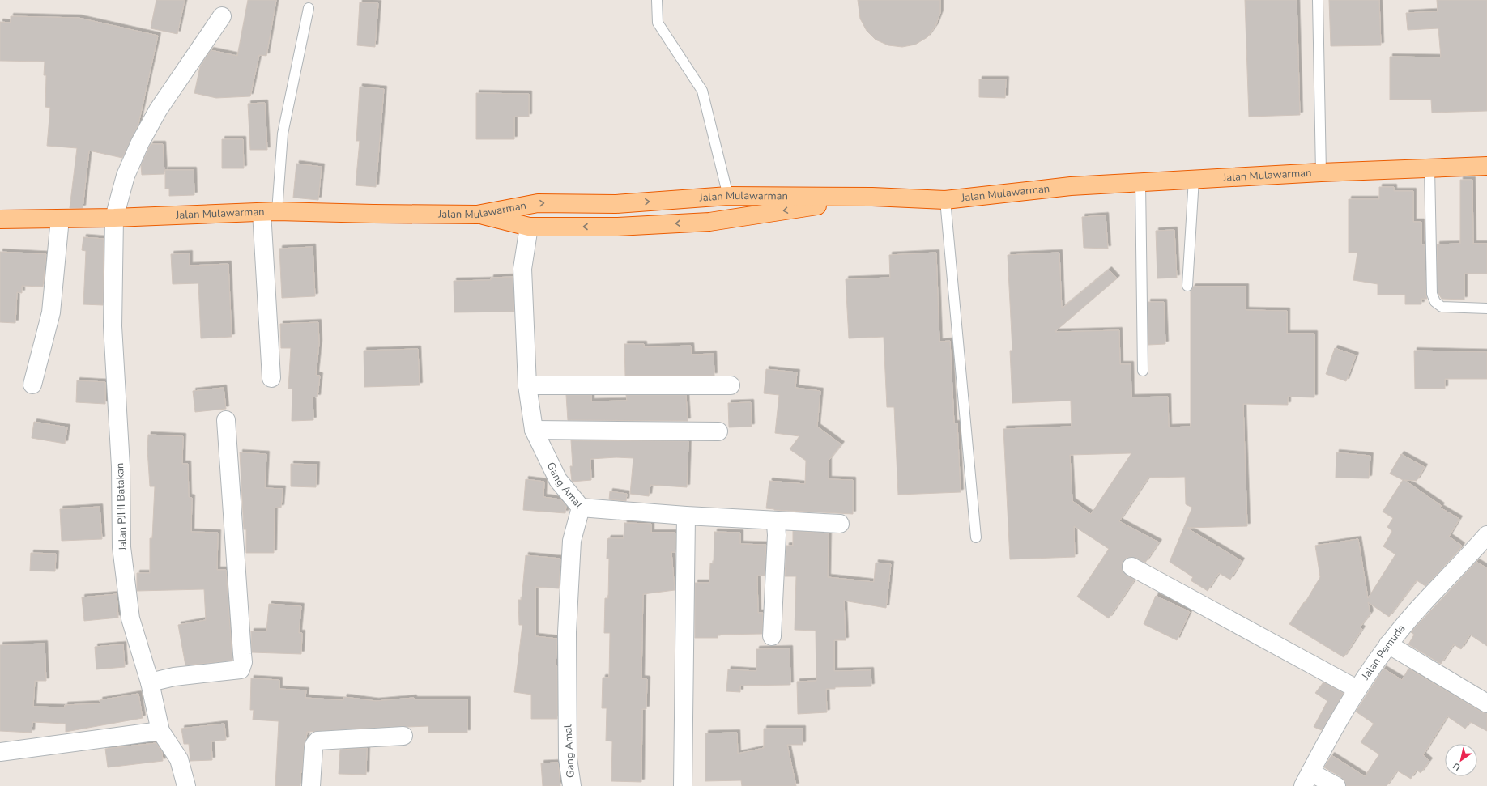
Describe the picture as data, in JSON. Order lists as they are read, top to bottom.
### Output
{
  "streets": {
    "highway": ["Jalan Mulawarman"],
    "street": ["Gang Amal", "Jalan PJHI Batakan", "Jalan Pemuda"]
  },
  "crossings": [
    ["Jalan Mulawarman", "Jalan PJHI Batakan"]
  ],
  "north": "bottom left"
}
